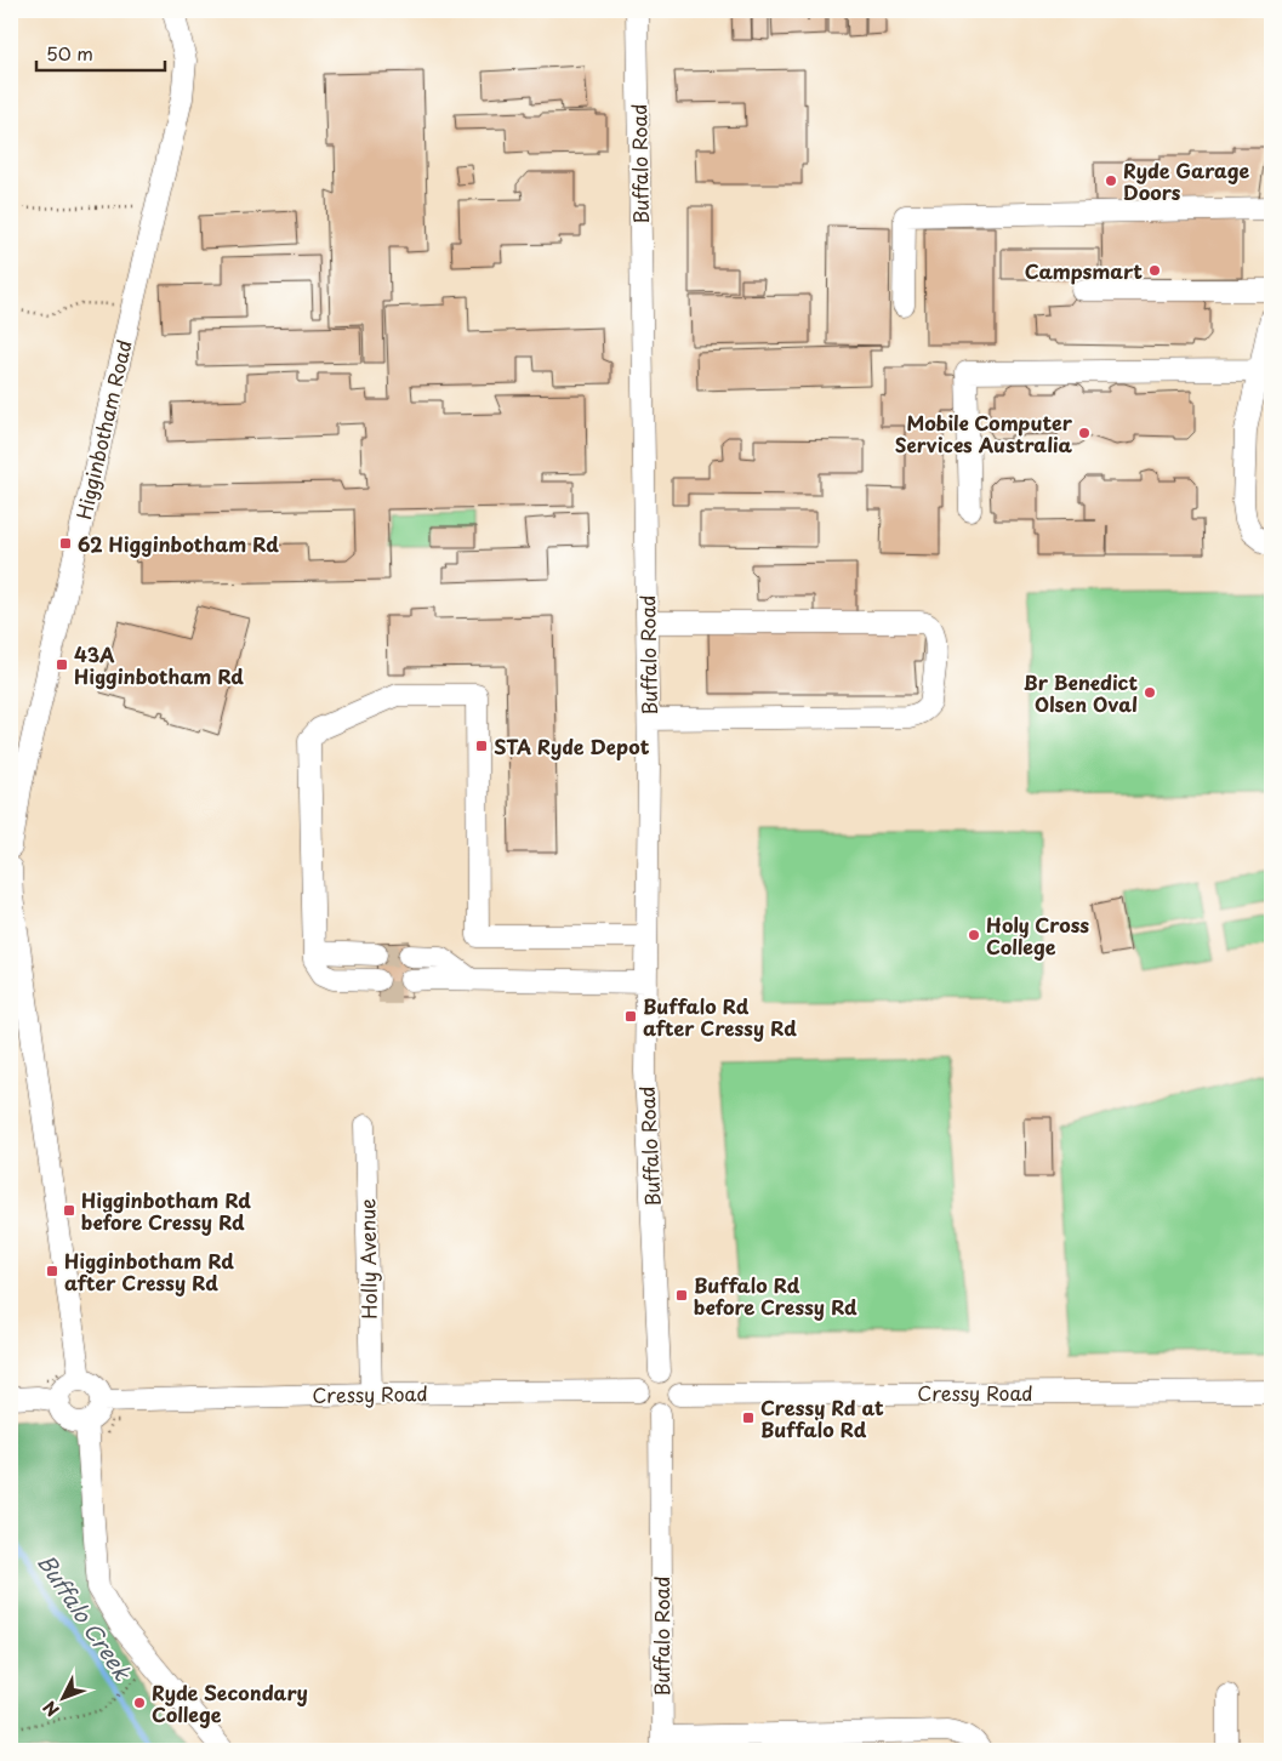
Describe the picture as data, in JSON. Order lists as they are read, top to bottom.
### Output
{
  "streets": {
    "street": [
      "Buffalo Road",
      "Higginbotham Road",
      "Holly Avenue",
      "Cressy Road"
    ]
  },
  "crossings": [
    ["Buffalo Road", "Cressy Road"],
    ["Holly Avenue", "Cressy Road"]
  ],
  "water": ["Buffalo Creek"],
  "places": {
    "other": [
      "Ryde Garage Doors",
      "Campsmart",
      "Mobile Computer Services Australia",
      "Br Benedict Olsen Oval",
      "Holy Cross College",
      "Ryde Secondary College"
    ],
    "transit": [
      "62 Higginbotham Rd",
      "43A Higginbotham Rd",
      "STA Ryde Depot",
      "Buffalo Rd after Cressy Rd",
      "Higginbotham Rd before Cressy Rd",
      "Higginbotham Rd after Cressy Rd",
      "Buffalo Rd before Cressy Rd",
      "Cressy Rd at Buffalo Rd"
    ]
  },
  "scale_bar": "50 m",
  "north": "bottom left"
}
